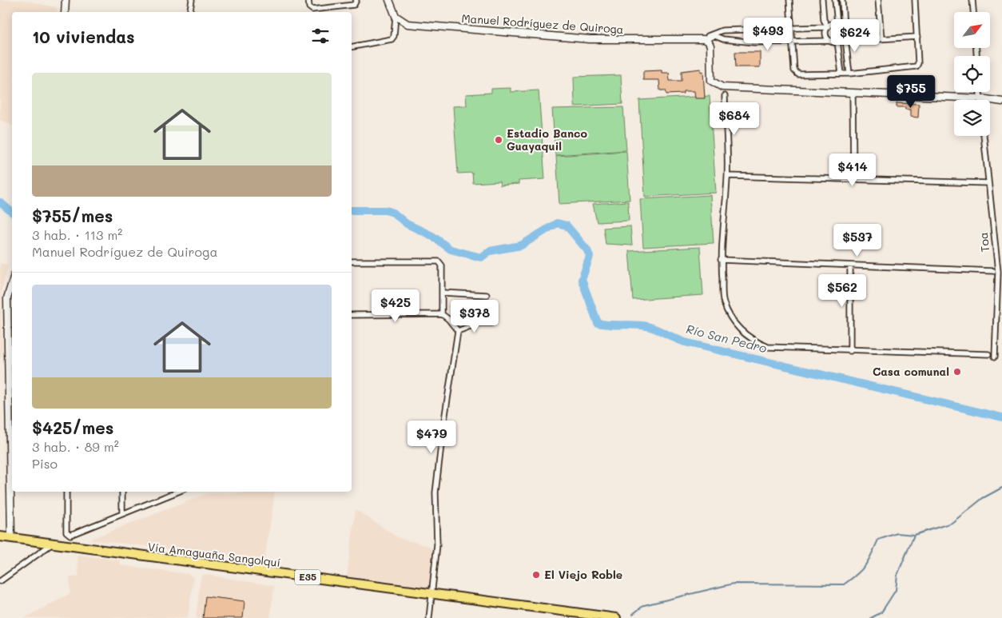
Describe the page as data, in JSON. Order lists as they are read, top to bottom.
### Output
{
  "streets": {
    "highway": ["Vía Amaguaña Sangolquí", "E35"],
    "street": ["Manuel Rodríguez de Quiroga", "Toa"]
  },
  "water": ["Río San Pedro"],
  "places": ["Estadio Banco Guayaquil", "Casa comunal", "El Viejo Roble"],
  "north": "top right",
  "page": {
    "heading": "10 viviendas",
    "price": [
      "$493",
      "$624",
      "$755",
      "$684",
      "$414",
      "$537",
      "$562",
      "$425",
      "$378",
      "$479"
    ],
    "list": [
      {
        "name": "$755/mes",
        "note": "3 hab. · 113 m² · Manuel Rodríguez de Quiroga"
      },
      {
        "name": "$425/mes",
        "note": "3 hab. · 89 m² · Piso"
      }
    ]
  }
}
